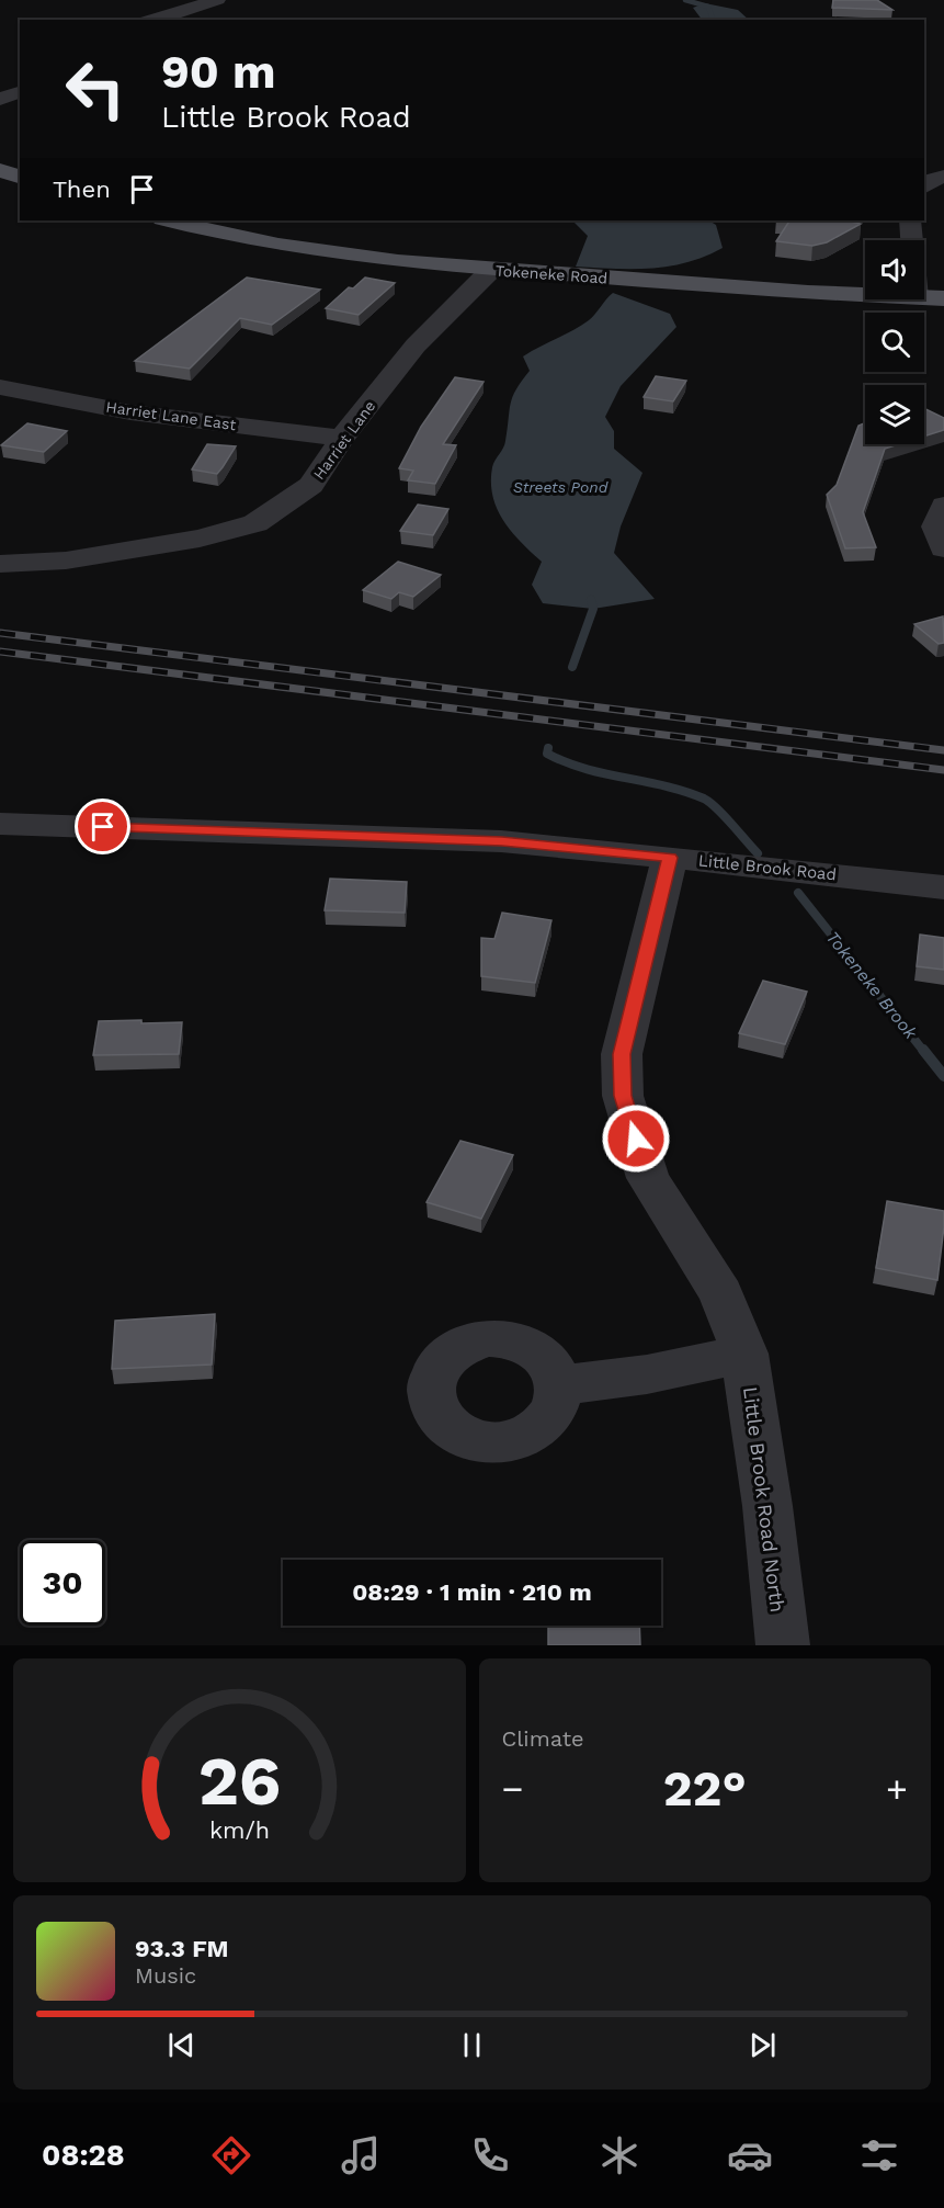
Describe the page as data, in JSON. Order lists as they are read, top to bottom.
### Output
{
  "streets": {
    "main road": ["Tokeneke Road"],
    "street": [
      "Harriet Lane East",
      "Harriet Lane",
      "Little Brook Road",
      "Little Brook Road North"
    ]
  },
  "crossings": [
    ["Tokeneke Road", "Harriet Lane"],
    ["Harriet Lane East", "Harriet Lane"],
    ["Little Brook Road", "Little Brook Road North"]
  ],
  "water": ["Streets Pond", "Tokeneke Brook"],
  "page": {
    "turn": ["90 m", "Little Brook Road"],
    "then": "Then",
    "limit": "30",
    "trip": "08:29 · 1 min · 210 m",
    "tile": "Climate",
    "heat": ["−", "22°", "+"],
    "song": ["93.3 FM", "Music"],
    "tabs": "08:28",
    "gauge": ["26", "km/h"]
  }
}
